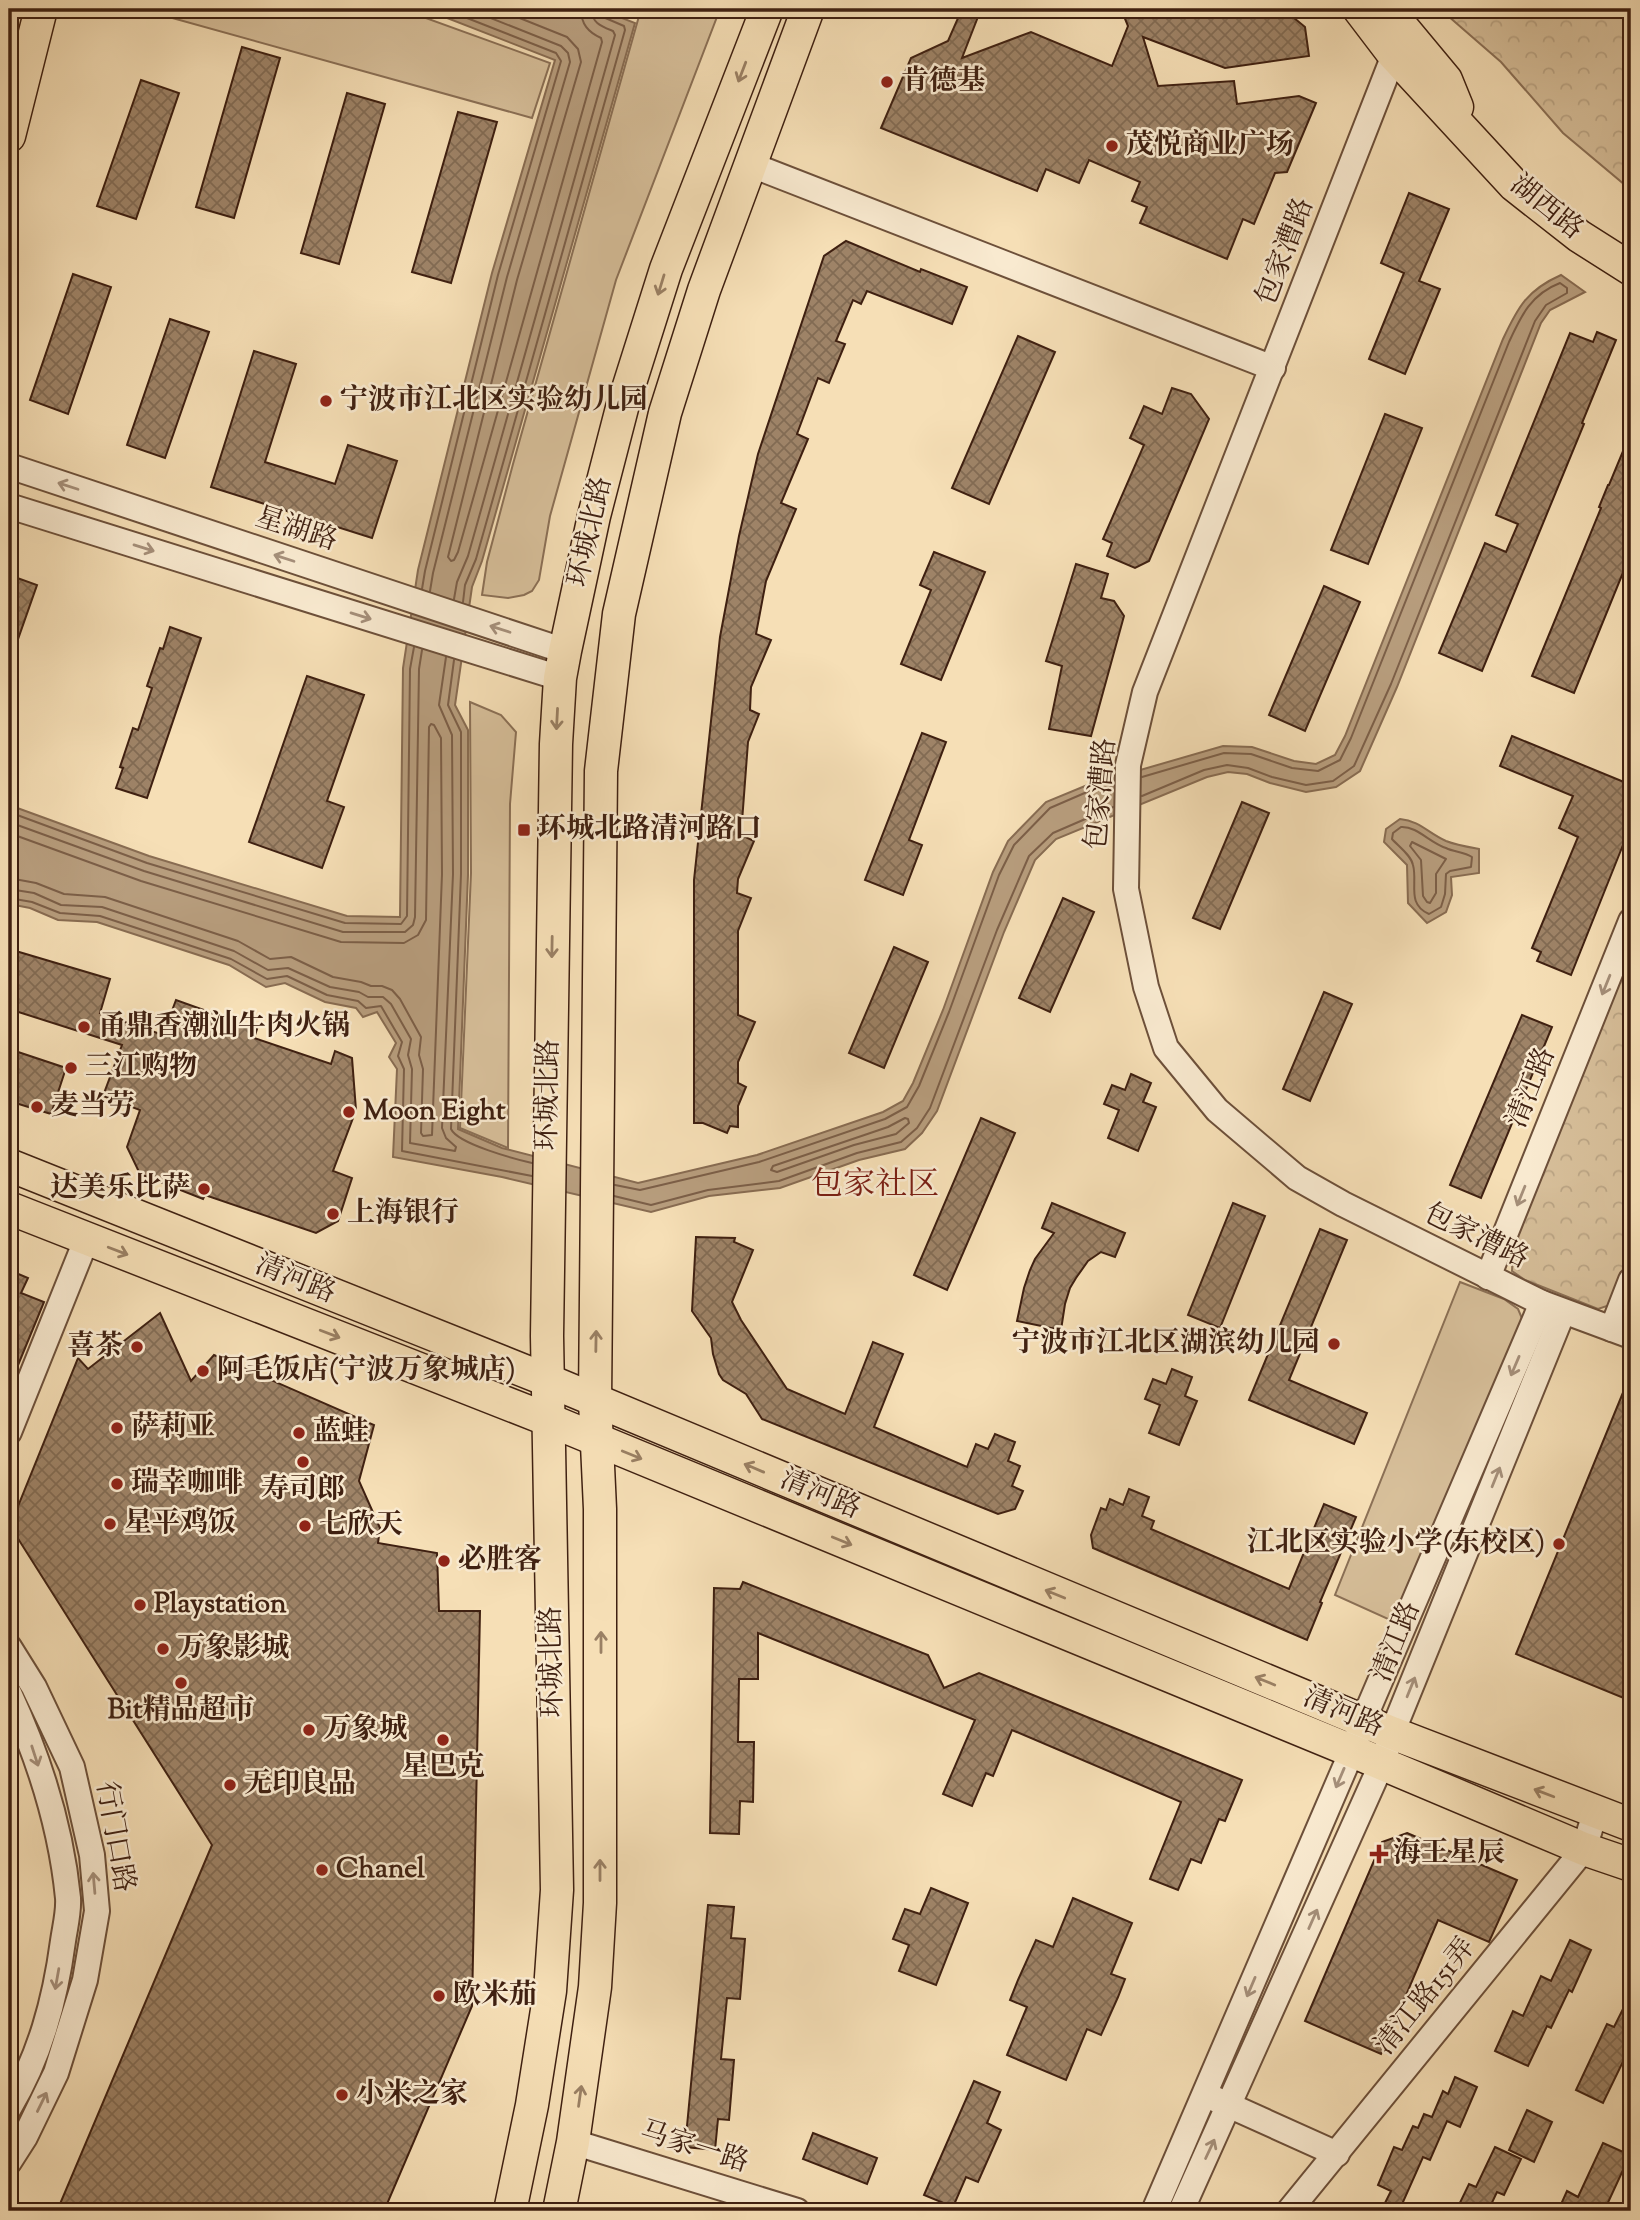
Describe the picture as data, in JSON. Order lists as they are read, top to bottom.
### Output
{
  "streets": {
    "main road": ["湖西路", "环城北路", "清河路"],
    "street": [
      "包家漕路",
      "星湖路",
      "清江路",
      "行门口路",
      "清江路151弄",
      "马家一路"
    ]
  },
  "crossings": [
    ["湖西路", "包家漕路"],
    ["包家漕路", "清江路"],
    ["星湖路", "环城北路"],
    ["环城北路", "清河路"],
    ["环城北路", "马家一路"],
    ["清江路", "清河路"],
    ["清河路", "清江路151弄"]
  ],
  "districts": ["包家社区"],
  "places": {
    "other": [
      "肯德基",
      "茂悦商业广场",
      "宁波市江北区实验幼儿园",
      "甬鼎香潮汕牛肉火锅",
      "三江购物",
      "麦当劳",
      "Moon Eight",
      "达美乐比萨",
      "上海银行",
      "宁波市江北区湖滨幼儿园",
      "喜茶",
      "阿毛饭店(宁波万象城店)",
      "萨莉亚",
      "蓝蛙",
      "寿司郎",
      "瑞幸咖啡",
      "星平鸡饭",
      "七欣天",
      "江北区实验小学(东校区)",
      "必胜客",
      "Playstation",
      "万象影城",
      "Bit精品超市",
      "万象城",
      "星巴克",
      "无印良品",
      "Chanel",
      "欧米茄",
      "小米之家"
    ],
    "transit": ["环城北路清河路口"],
    "health": ["海王星辰"]
  }
}
